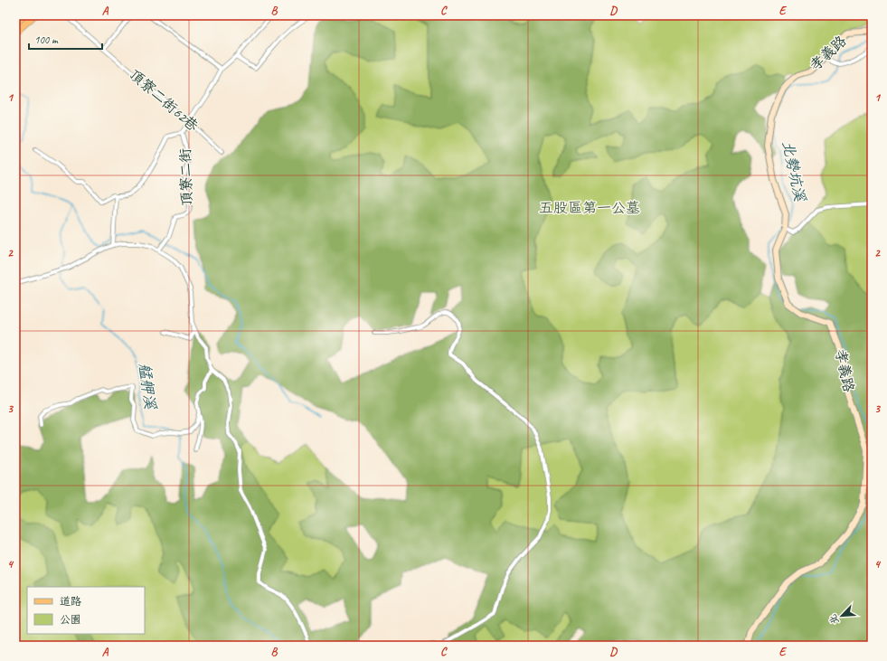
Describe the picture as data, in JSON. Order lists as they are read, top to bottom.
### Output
{
  "streets": {
    "street": ["孝義路", "頂寮二街62巷", "頂寮二街"]
  },
  "crossings": [
    ["頂寮二街62巷", "頂寮二街"]
  ],
  "water": ["北勢坑溪", "艋舺溪"],
  "parks": ["五股區第一公墓"],
  "legend": ["道路", "公園"],
  "scale_bar": "100 m",
  "north": "bottom left",
  "grid": {
    "columns": [
      "A",
      "B",
      "C",
      "D",
      "E"
    ],
    "rows": [
      "1",
      "2",
      "3",
      "4"
    ]
  }
}
